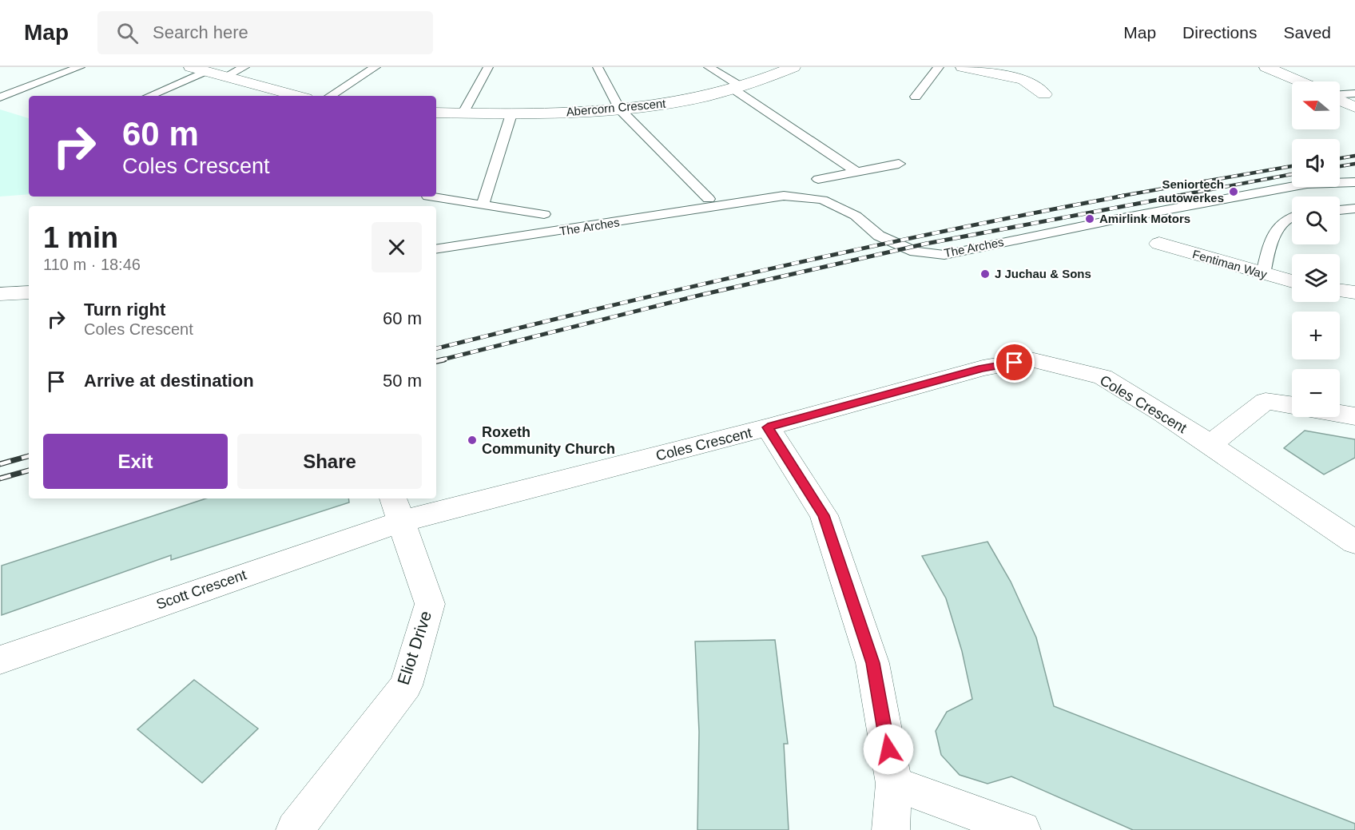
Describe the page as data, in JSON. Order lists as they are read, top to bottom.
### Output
{
  "streets": {
    "street": [
      "Abercorn Crescent",
      "Fentiman Way",
      "Coles Crescent",
      "Scott Crescent",
      "Eliot Drive"
    ],
    "lane": ["The Arches"]
  },
  "crossings": [
    ["Coles Crescent", "Scott Crescent"],
    ["Coles Crescent", "Eliot Drive"],
    ["Scott Crescent", "Eliot Drive"]
  ],
  "places": [
    "Seniortech autowerkes",
    "Amirlink Motors",
    "J Juchau & Sons",
    "Roxeth Community Church"
  ],
  "north": "left",
  "page": {
    "header": "Map",
    "search": "Search here",
    "nav": ["Map", "Directions", "Saved"],
    "map_buttons": ["+", "−"],
    "turn": ["60 m", "Coles Crescent"],
    "heading": ["1 min", "110 m · 18:46"],
    "list": [
      {
        "name": "Turn right",
        "note": "Coles Crescent",
        "value": "60 m"
      },
      {
        "name": "Arrive at destination",
        "value": "50 m"
      }
    ],
    "buttons": ["Exit", "Share"]
  }
}
